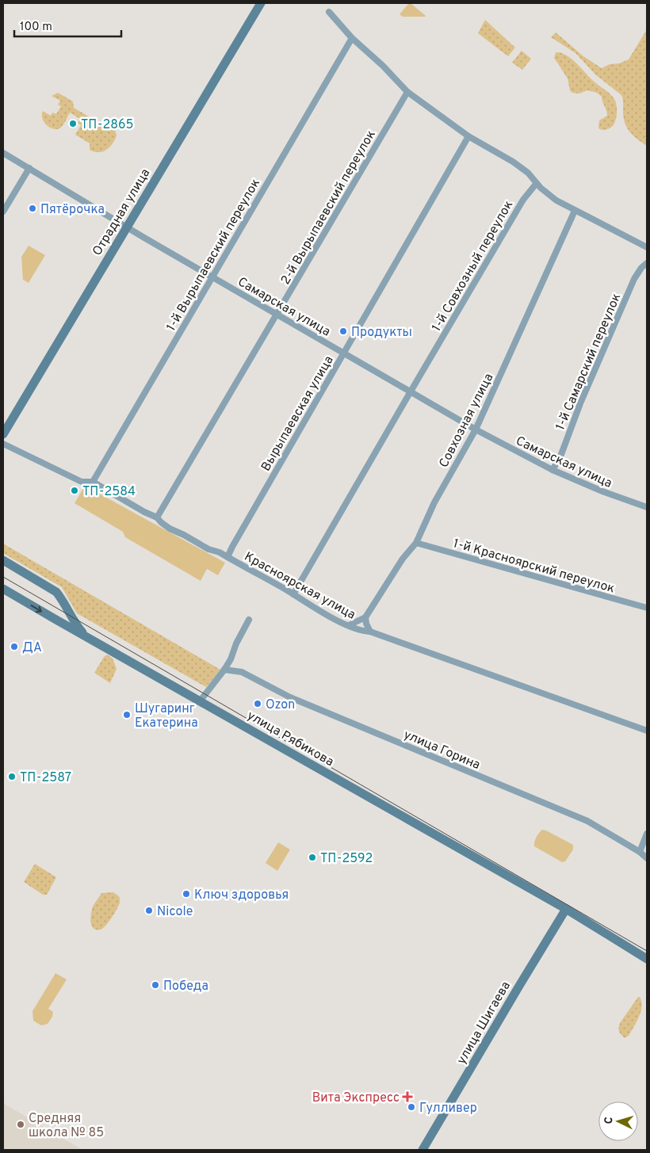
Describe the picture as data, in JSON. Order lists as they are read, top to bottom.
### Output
{
  "streets": {
    "main road": ["Отрадная улица", "улица Рябикова", "улица Шигаева"],
    "street": [
      "2-й Вырыпаевский переулок",
      "1-й Вырыпаевский переулок",
      "1-й Совхозный переулок",
      "Самарская улица",
      "1-й Самарский переулок",
      "Вырыпаевская улица",
      "Совхозная улица",
      "1-й Красноярский переулок",
      "Красноярская улица",
      "улица Горина"
    ]
  },
  "crossings": [
    ["2-й Вырыпаевский переулок", "Самарская улица"],
    ["2-й Вырыпаевский переулок", "Красноярская улица"],
    ["Отрадная улица", "Самарская улица"],
    ["1-й Вырыпаевский переулок", "Самарская улица"],
    ["1-й Вырыпаевский переулок", "Красноярская улица"],
    ["1-й Совхозный переулок", "Самарская улица"],
    ["1-й Совхозный переулок", "Красноярская улица"],
    ["Самарская улица", "1-й Самарский переулок"],
    ["Самарская улица", "Вырыпаевская улица"],
    ["Самарская улица", "Совхозная улица"],
    ["Вырыпаевская улица", "Красноярская улица"],
    ["Совхозная улица", "1-й Красноярский переулок"],
    ["улица Рябикова", "улица Шигаева"]
  ],
  "places": {
    "other": [
      "ТП-2865",
      "Пятёрочка",
      "Продукты",
      "ТП-2584",
      "ДА",
      "Ozon",
      "Шугаринг Екатерина",
      "ТП-2587",
      "ТП-2592",
      "Ключ здоровья",
      "Nicole",
      "Победа",
      "Гулливер",
      "Средняя школа № 85"
    ],
    "health": ["Вита Экспресс"]
  },
  "scale_bar": "100 m",
  "north": "left"
}
